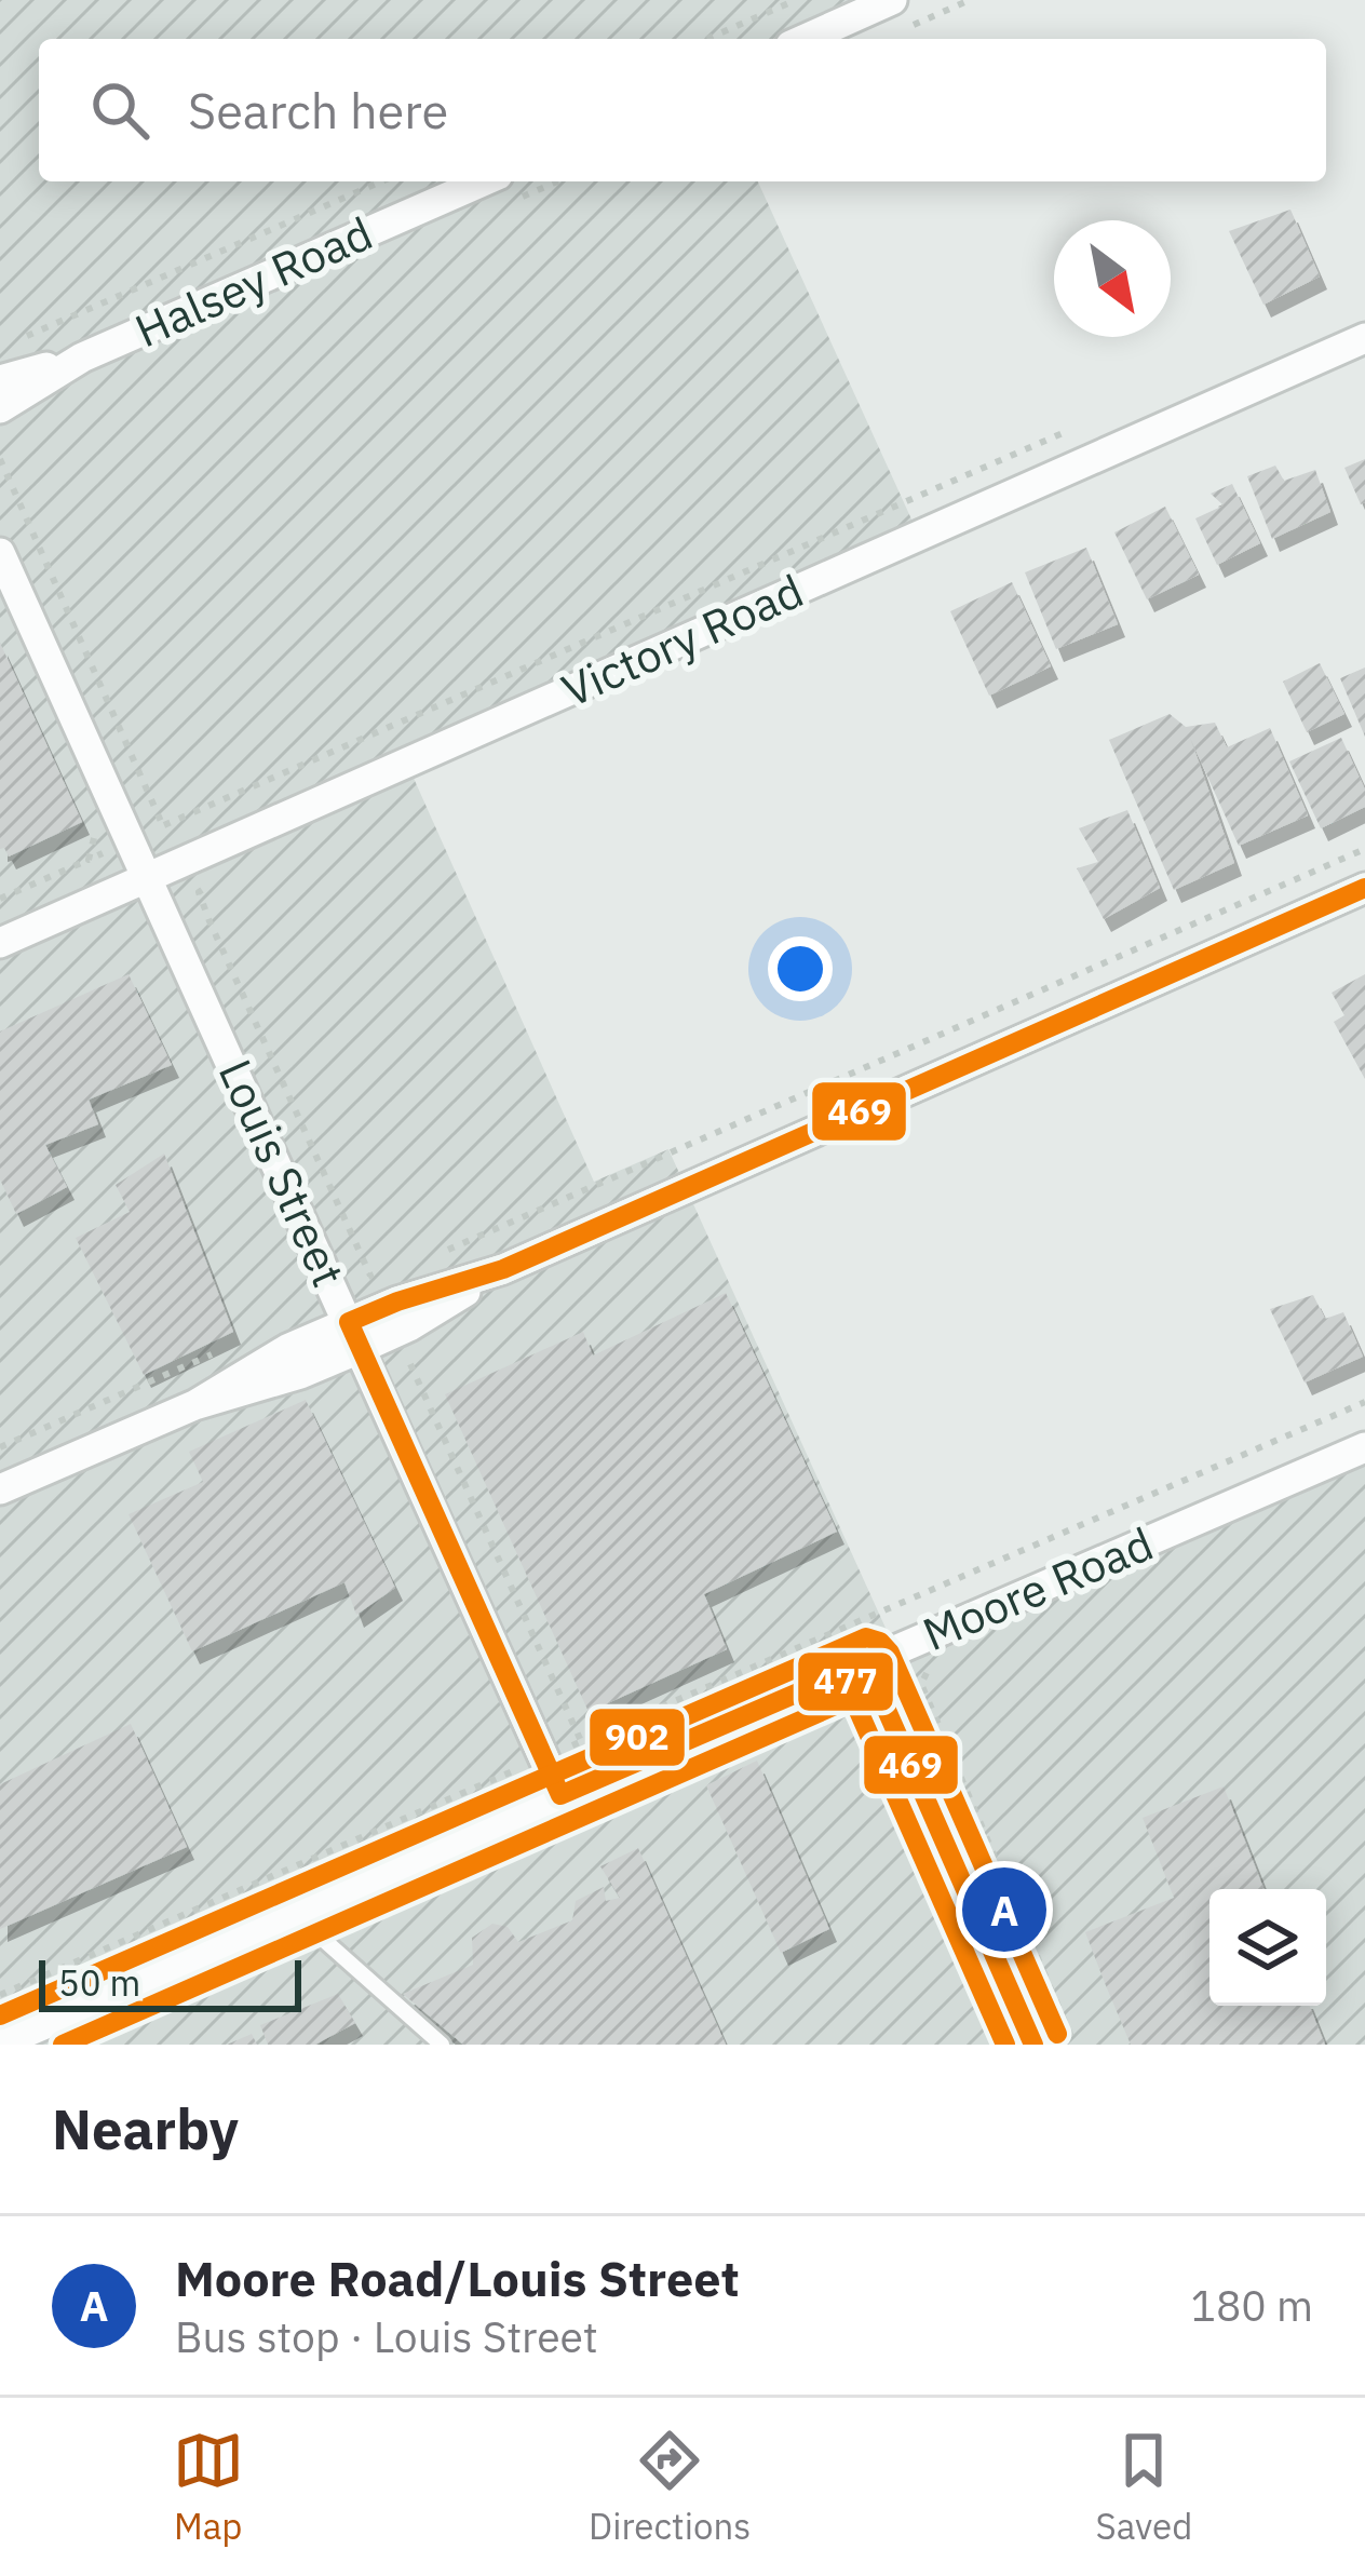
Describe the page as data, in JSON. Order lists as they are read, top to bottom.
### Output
{
  "streets": {
    "street": [
      "Halsey Road",
      "Victory Road",
      "Louis Street",
      "Moore Road"
    ]
  },
  "crossings": [
    ["Victory Road", "Louis Street"],
    ["Louis Street", "Moore Road"]
  ],
  "lines": ["transit line 469", "transit line 902", "transit line 477"],
  "scale_bar": "50 m",
  "north": "bottom right",
  "page": {
    "search": "Search here",
    "pins": "A",
    "scale": "50 m",
    "heading": "Nearby",
    "list": [
      {
        "mark": "A",
        "name": "Moore Road/Louis Street",
        "note": "Bus stop · Louis Street",
        "value": "180 m"
      }
    ],
    "nav": ["Map", "Directions", "Saved"]
  }
}
